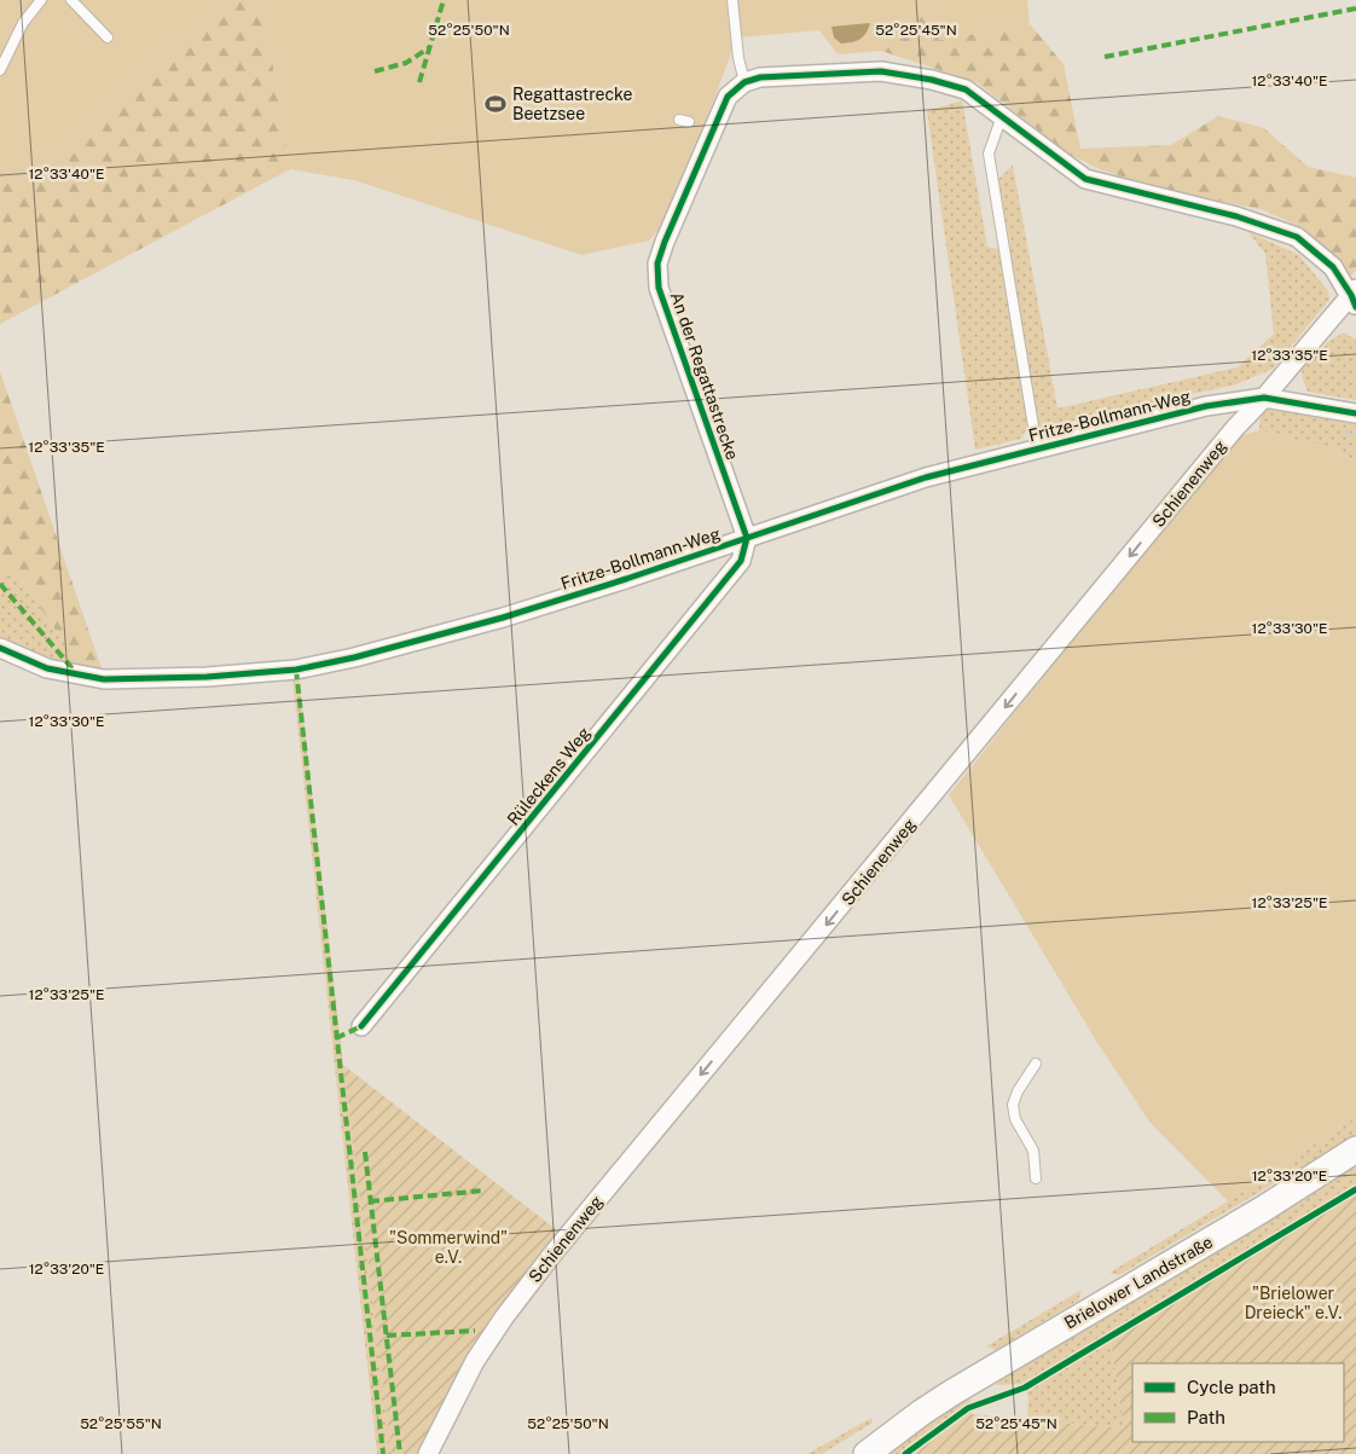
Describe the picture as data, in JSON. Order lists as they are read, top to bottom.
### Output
{
  "streets": {
    "main road": ["Brielower Landstraße"],
    "street": [
      "An der Regattastrecke",
      "Fritze-Bollmann-Weg",
      "Schienenweg",
      "Rüleckens Weg"
    ]
  },
  "crossings": [
    ["An der Regattastrecke", "Fritze-Bollmann-Weg"],
    ["An der Regattastrecke", "Rüleckens Weg"],
    ["Fritze-Bollmann-Weg", "Schienenweg"],
    ["Fritze-Bollmann-Weg", "Rüleckens Weg"]
  ],
  "one_way": ["Schienenweg"],
  "parks": ["\"Sommerwind\" e.V.", "\"Brielower Dreieck\" e.V."],
  "places": {
    "sports": ["Regattastrecke Beetzsee"]
  },
  "legend": ["Cycle path", "Path"],
  "coordinates": [
    "52°25'50\"N",
    "52°25'45\"N",
    "12°33'40\"E",
    "12°33'35\"E",
    "12°33'30\"E",
    "12°33'25\"E",
    "12°33'20\"E",
    "52°25'55\"N"
  ]
}
